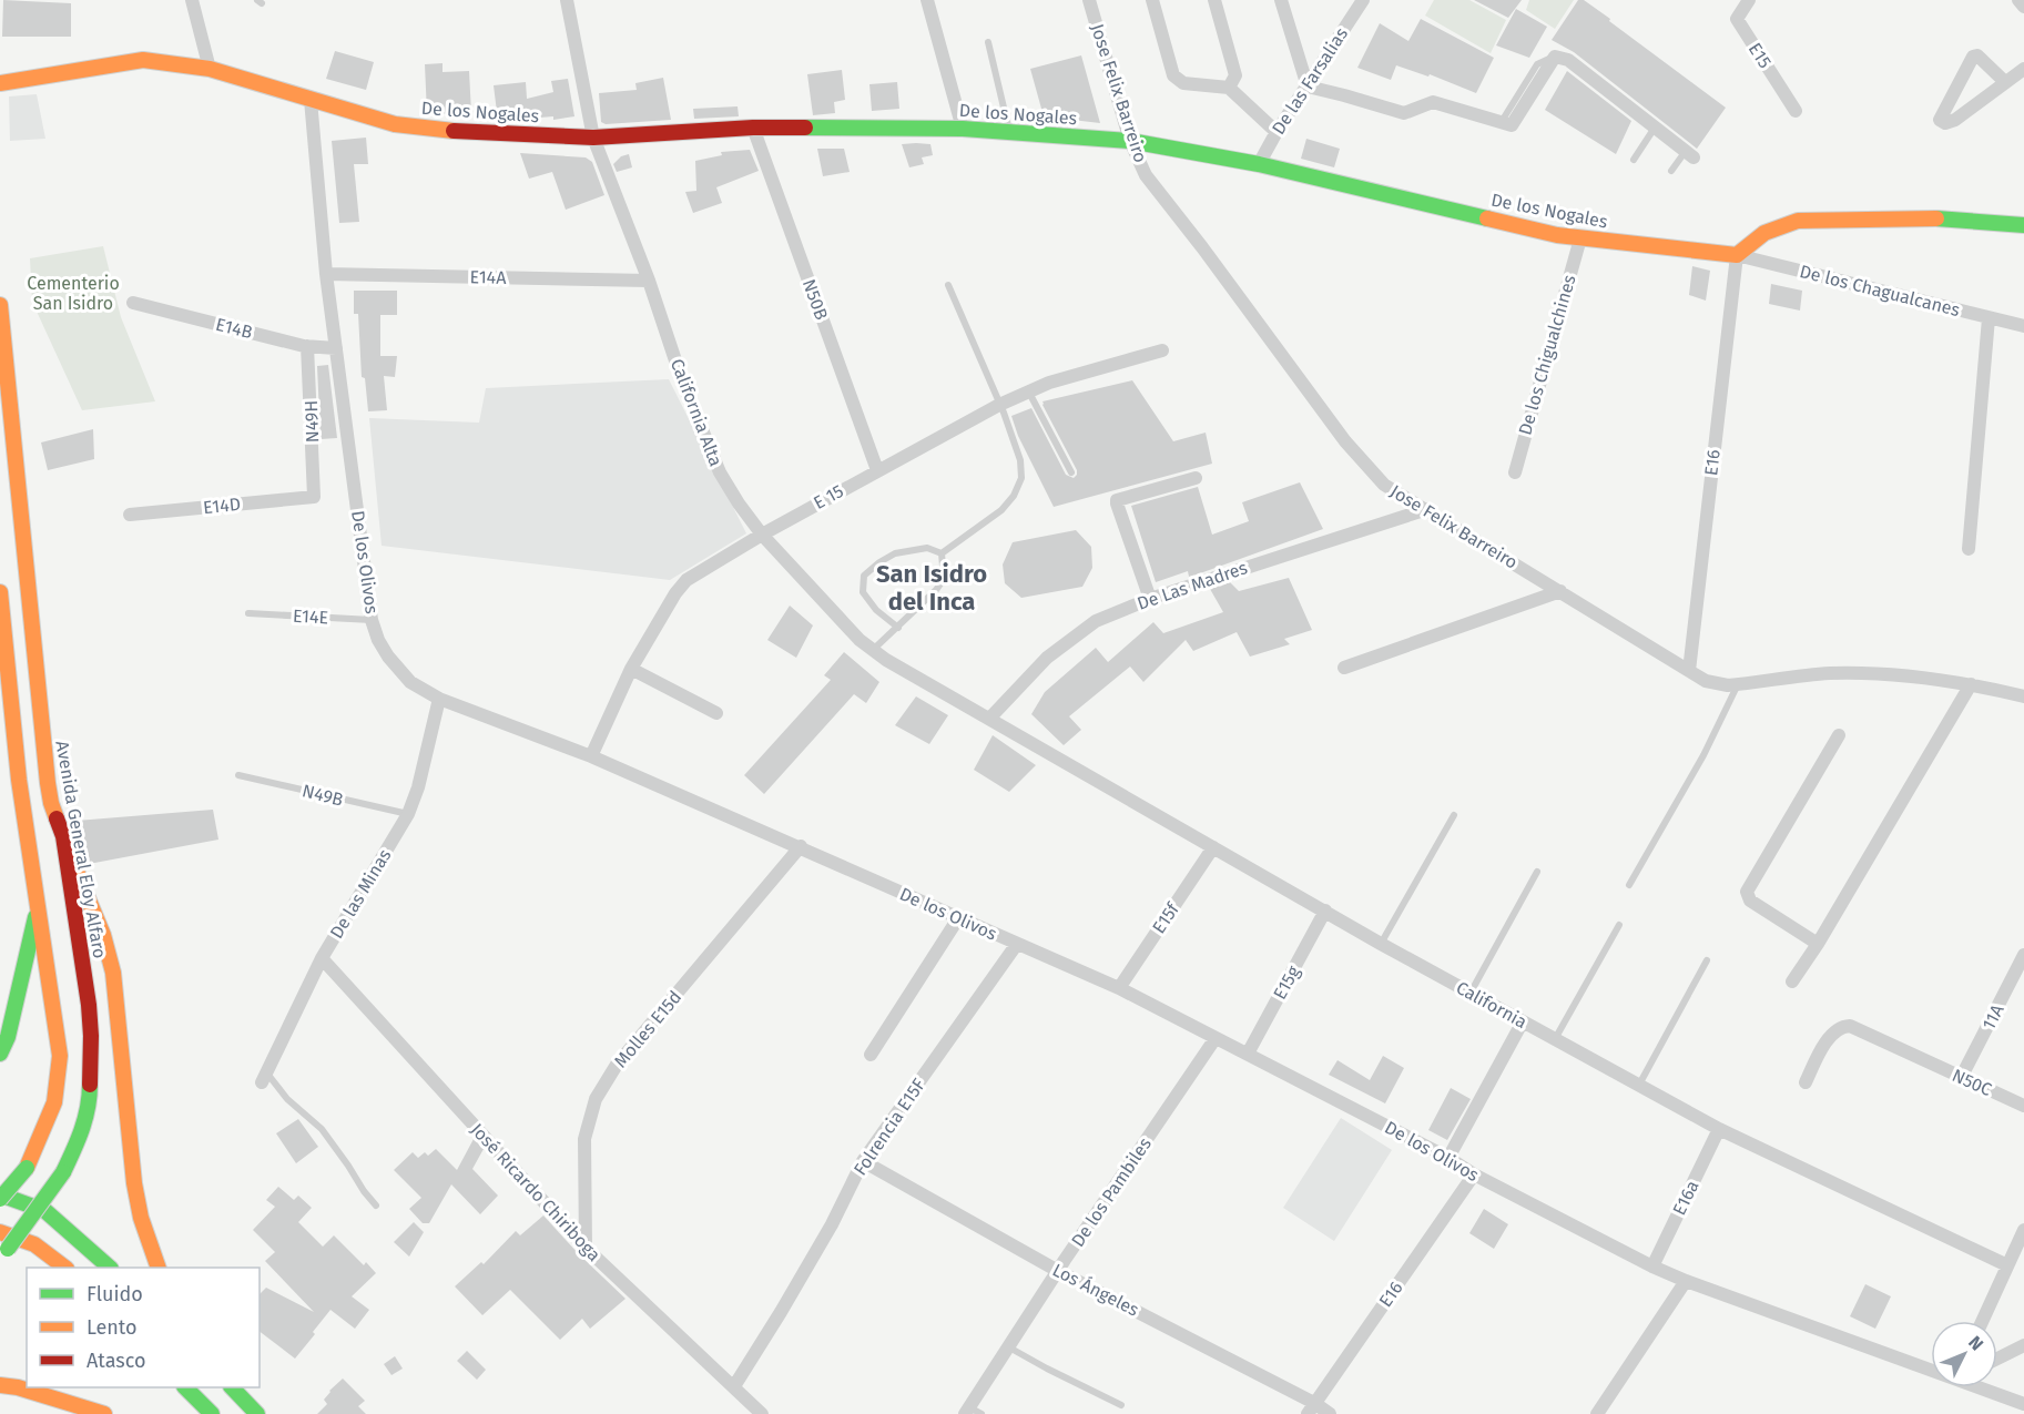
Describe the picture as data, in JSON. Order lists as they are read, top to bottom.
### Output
{
  "streets": {
    "main road": ["De los Nogales", "Avenida General Eloy Alfaro"],
    "street": [
      "E15",
      "De las Farsalias",
      "Jose Felix Barreiro",
      "E14A",
      "De los Chagualcanes",
      "N50B",
      "E14B",
      "De los Chigualchines",
      "California Alta",
      "N49H",
      "E16",
      "E 15",
      "E14D",
      "De los Olivos",
      "De Las Madres",
      "De las Minas",
      "E15f",
      "E15g",
      "California",
      "11A",
      "Molles E15d",
      "N50C",
      "Folrencia E15F",
      "José Ricardo Chiriboga",
      "De los Pambiles",
      "E16a",
      "Los Ángeles"
    ],
    "lane": ["E14E", "N49B"]
  },
  "crossings": [
    ["De las Farsalias", "De los Nogales"],
    ["Jose Felix Barreiro", "De los Nogales"],
    ["Jose Felix Barreiro", "E16"],
    ["Jose Felix Barreiro", "De Las Madres"],
    ["De los Nogales", "De los Chagualcanes"],
    ["De los Nogales", "N50B"],
    ["De los Nogales", "De los Chigualchines"],
    ["De los Nogales", "California Alta"],
    ["De los Nogales", "E16"],
    ["De los Nogales", "De los Olivos"],
    ["E14A", "California Alta"],
    ["E14A", "De los Olivos"],
    ["De los Chagualcanes", "E16"],
    ["N50B", "E 15"],
    ["E14B", "N49H"],
    ["E14B", "De los Olivos"],
    ["California Alta", "E 15"],
    ["California Alta", "De Las Madres"],
    ["California Alta", "California"],
    ["N49H", "E14D"],
    ["E16", "De los Olivos"],
    ["E16", "Los Ángeles"],
    ["E 15", "De los Olivos"],
    ["De los Olivos", "E14E"],
    ["De los Olivos", "De las Minas"],
    ["De los Olivos", "E15f"],
    ["De los Olivos", "E15g"],
    ["De los Olivos", "Molles E15d"],
    ["De los Olivos", "Folrencia E15F"],
    ["De los Olivos", "De los Pambiles"],
    ["De los Olivos", "E16a"],
    ["De Las Madres", "California"],
    ["N49B", "De las Minas"],
    ["De las Minas", "José Ricardo Chiriboga"],
    ["E15f", "California"],
    ["E15g", "California"],
    ["California", "E16a"],
    ["11A", "N50C"],
    ["Molles E15d", "José Ricardo Chiriboga"],
    ["Folrencia E15F", "José Ricardo Chiriboga"],
    ["Folrencia E15F", "Los Ángeles"],
    ["De los Pambiles", "Los Ángeles"]
  ],
  "districts": ["San Isidro del Inca"],
  "parks": ["Cementerio San Isidro"],
  "legend": ["Fluido", "Lento", "Atasco"],
  "north": "top right"
}
